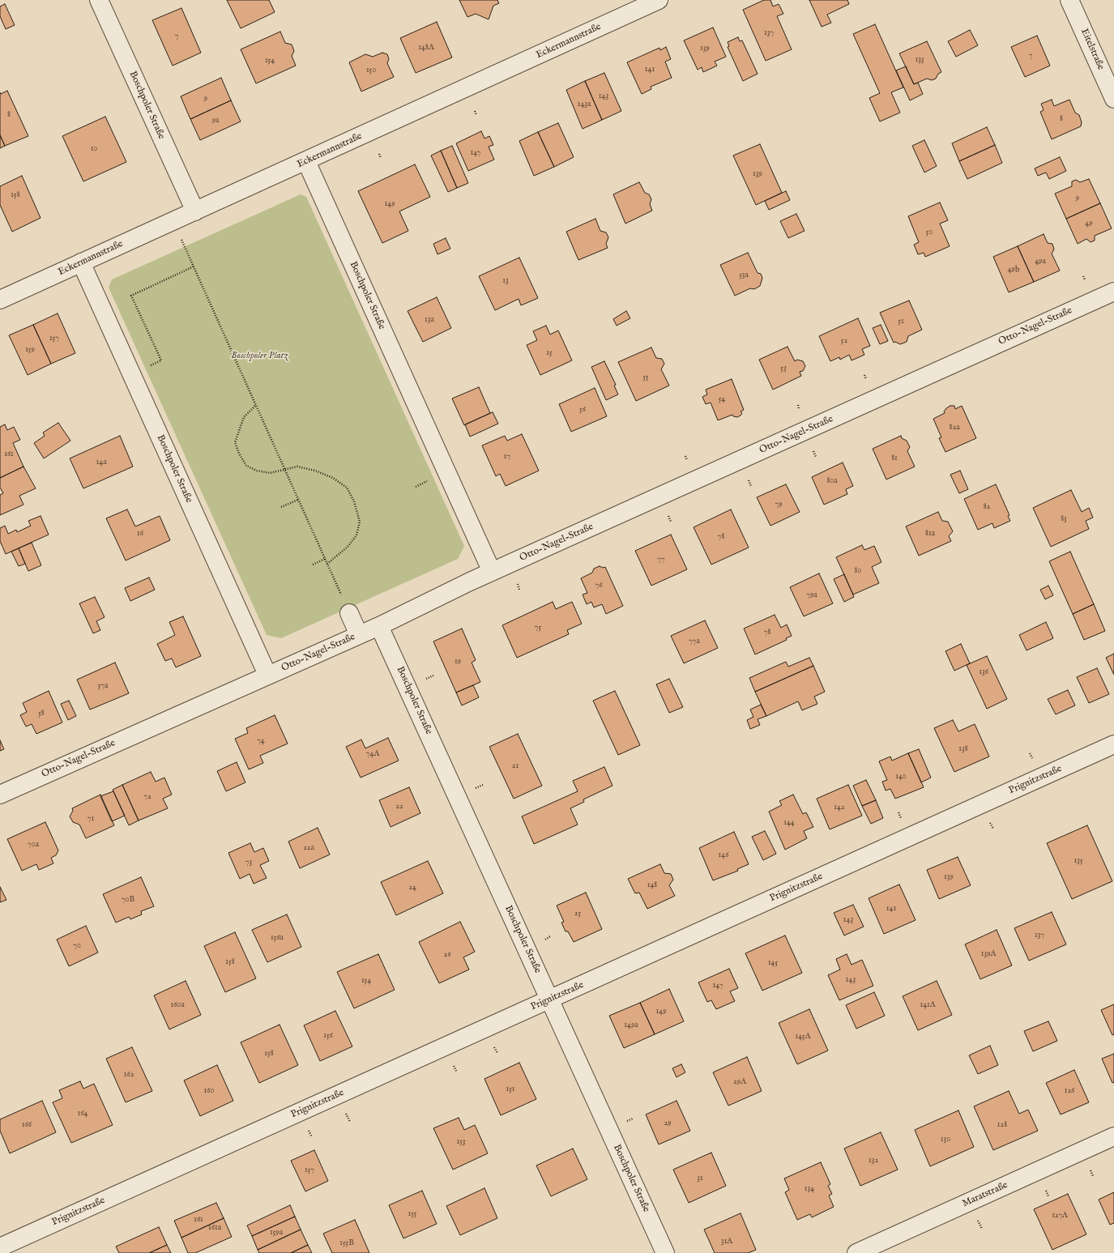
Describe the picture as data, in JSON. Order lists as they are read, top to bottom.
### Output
{
  "streets": {
    "street": [
      "Eckermannstraße",
      "Eitelstraße",
      "Boschpoler Straße",
      "Otto-Nagel-Straße",
      "Prignitzstraße",
      "Maratstraße"
    ]
  },
  "crossings": [
    ["Eckermannstraße", "Boschpoler Straße"],
    ["Boschpoler Straße", "Otto-Nagel-Straße"],
    ["Boschpoler Straße", "Prignitzstraße"]
  ],
  "parks": ["Boschpoler Platz"],
  "house_numbers": [
    "137",
    "7",
    "148A",
    "139",
    "7",
    "133",
    "154",
    "141",
    "150",
    "143",
    "9",
    "143a",
    "8",
    "8",
    "9a",
    "10",
    "147",
    "139",
    "158",
    "9",
    "149",
    "49",
    "50",
    "49a",
    "49b",
    "53a",
    "13",
    "13a",
    "51",
    "157",
    "52",
    "159",
    "15",
    "53",
    "55",
    "54",
    "56",
    "82a",
    "161",
    "17",
    "81",
    "14a",
    "80a",
    "79",
    "82",
    "83",
    "16",
    "81a",
    "78",
    "77",
    "80",
    "76",
    "79a",
    "75",
    "78",
    "77a",
    "19",
    "136",
    "57a",
    "58",
    "74",
    "138",
    "74A",
    "21",
    "140",
    "72",
    "22",
    "142",
    "71",
    "144",
    "70a",
    "22a",
    "146",
    "135",
    "73",
    "139",
    "148",
    "24",
    "70B",
    "141",
    "25",
    "143",
    "137",
    "156a",
    "70",
    "139A",
    "26",
    "158",
    "145",
    "143",
    "154",
    "147",
    "160a",
    "141A",
    "149",
    "149a",
    "156",
    "145A",
    "158",
    "162",
    "29A",
    "151",
    "160",
    "126",
    "164",
    "29",
    "166",
    "128",
    "130",
    "153",
    "132",
    "157",
    "31",
    "134",
    "155",
    "127A",
    "161",
    "161a",
    "159a",
    "31A",
    "155B"
  ]
}
